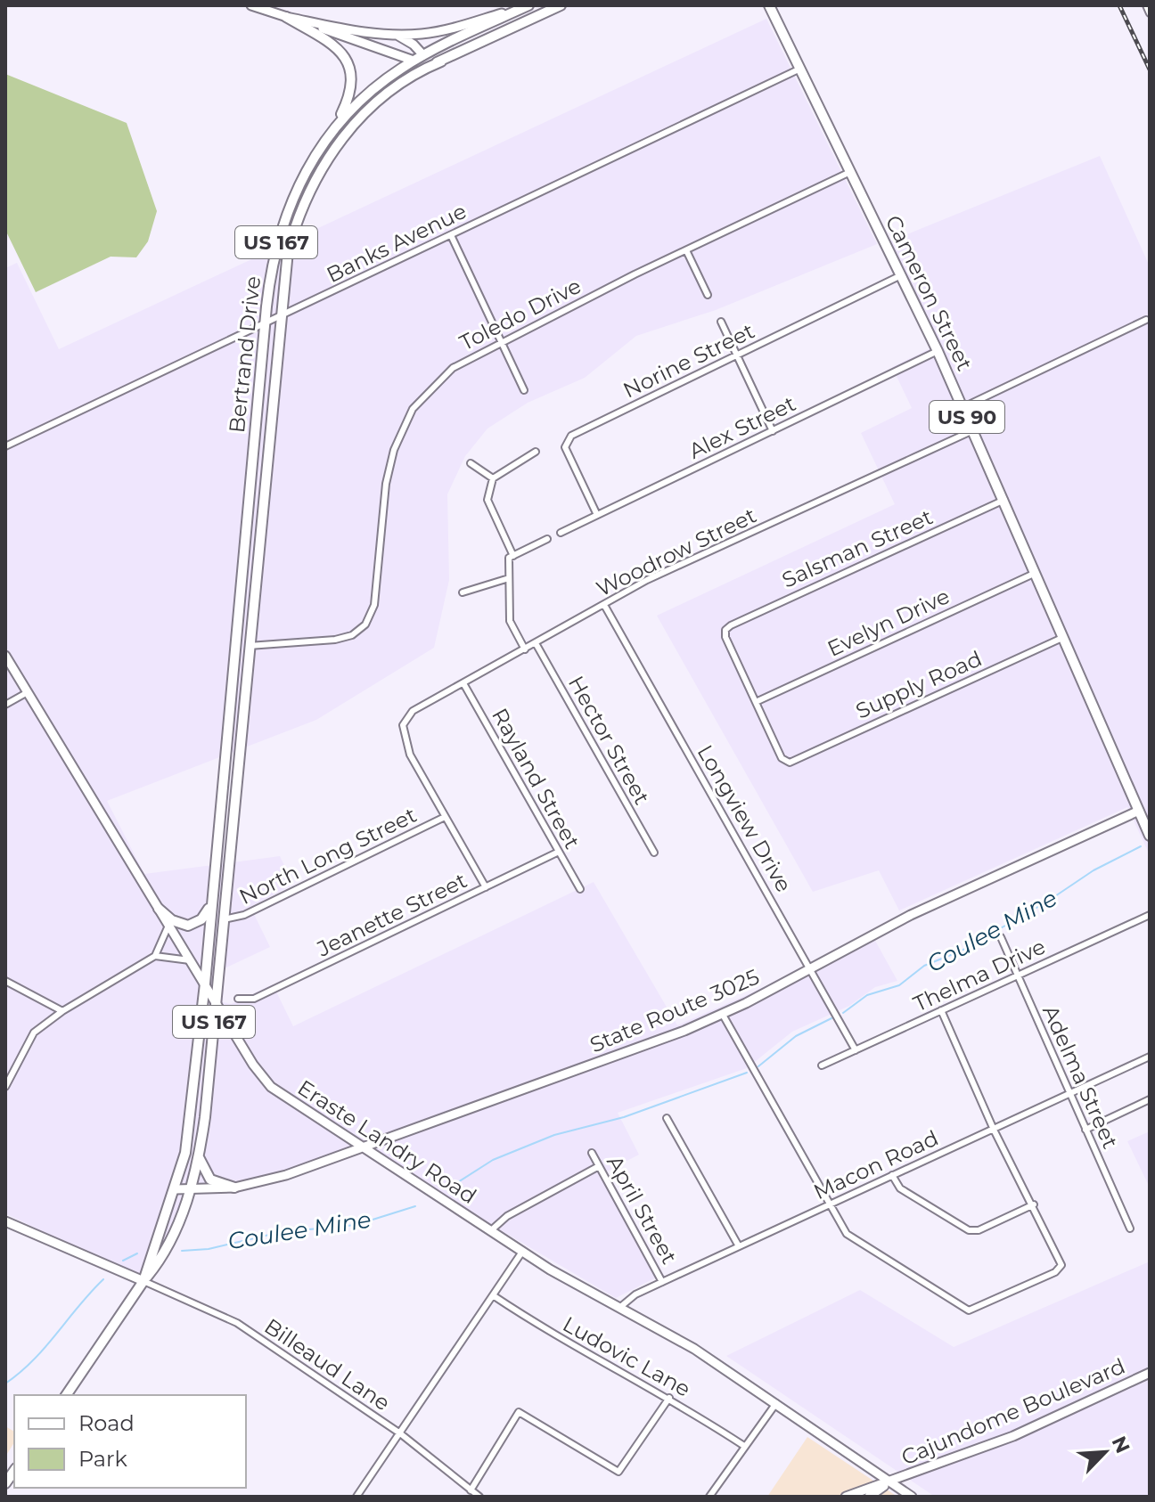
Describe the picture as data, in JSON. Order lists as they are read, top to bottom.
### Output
{
  "streets": {
    "main road": [
      "US 167",
      "Cameron Street",
      "Bertrand Drive",
      "US 90"
    ],
    "street": [
      "Banks Avenue",
      "Toledo Drive",
      "Norine Street",
      "Alex Street",
      "Salsman Street",
      "Woodrow Street",
      "Evelyn Drive",
      "Supply Road",
      "Hector Street",
      "Rayland Street",
      "Longview Drive",
      "North Long Street",
      "Jeanette Street",
      "Thelma Drive",
      "State Route 3025",
      "Adelma Street",
      "Eraste Landry Road",
      "Macon Road",
      "April Street",
      "Ludovic Lane",
      "Billeaud Lane",
      "Cajundome Boulevard"
    ]
  },
  "crossings": [
    ["Banks Avenue", "Cameron Street"],
    ["Banks Avenue", "Bertrand Drive"],
    ["Cameron Street", "Toledo Drive"],
    ["Cameron Street", "Norine Street"],
    ["Cameron Street", "Alex Street"],
    ["Cameron Street", "Salsman Street"],
    ["Cameron Street", "Woodrow Street"],
    ["Cameron Street", "Evelyn Drive"],
    ["Cameron Street", "Supply Road"],
    ["Cameron Street", "State Route 3025"],
    ["Toledo Drive", "Bertrand Drive"],
    ["Bertrand Drive", "North Long Street"],
    ["Bertrand Drive", "State Route 3025"],
    ["Bertrand Drive", "Eraste Landry Road"],
    ["Bertrand Drive", "Billeaud Lane"],
    ["Norine Street", "Alex Street"],
    ["Salsman Street", "Evelyn Drive"],
    ["Salsman Street", "Supply Road"],
    ["Woodrow Street", "Hector Street"],
    ["Woodrow Street", "Rayland Street"],
    ["Woodrow Street", "Longview Drive"],
    ["Woodrow Street", "North Long Street"],
    ["Evelyn Drive", "Supply Road"],
    ["Rayland Street", "Jeanette Street"],
    ["Longview Drive", "Thelma Drive"],
    ["Longview Drive", "State Route 3025"],
    ["Thelma Drive", "Adelma Street"],
    ["State Route 3025", "Eraste Landry Road"],
    ["Adelma Street", "Macon Road"],
    ["Eraste Landry Road", "Macon Road"],
    ["Eraste Landry Road", "Cajundome Boulevard"],
    ["Macon Road", "April Street"]
  ],
  "water": ["Coulee Mine"],
  "legend": ["Road", "Park"],
  "north": "top right"
}
